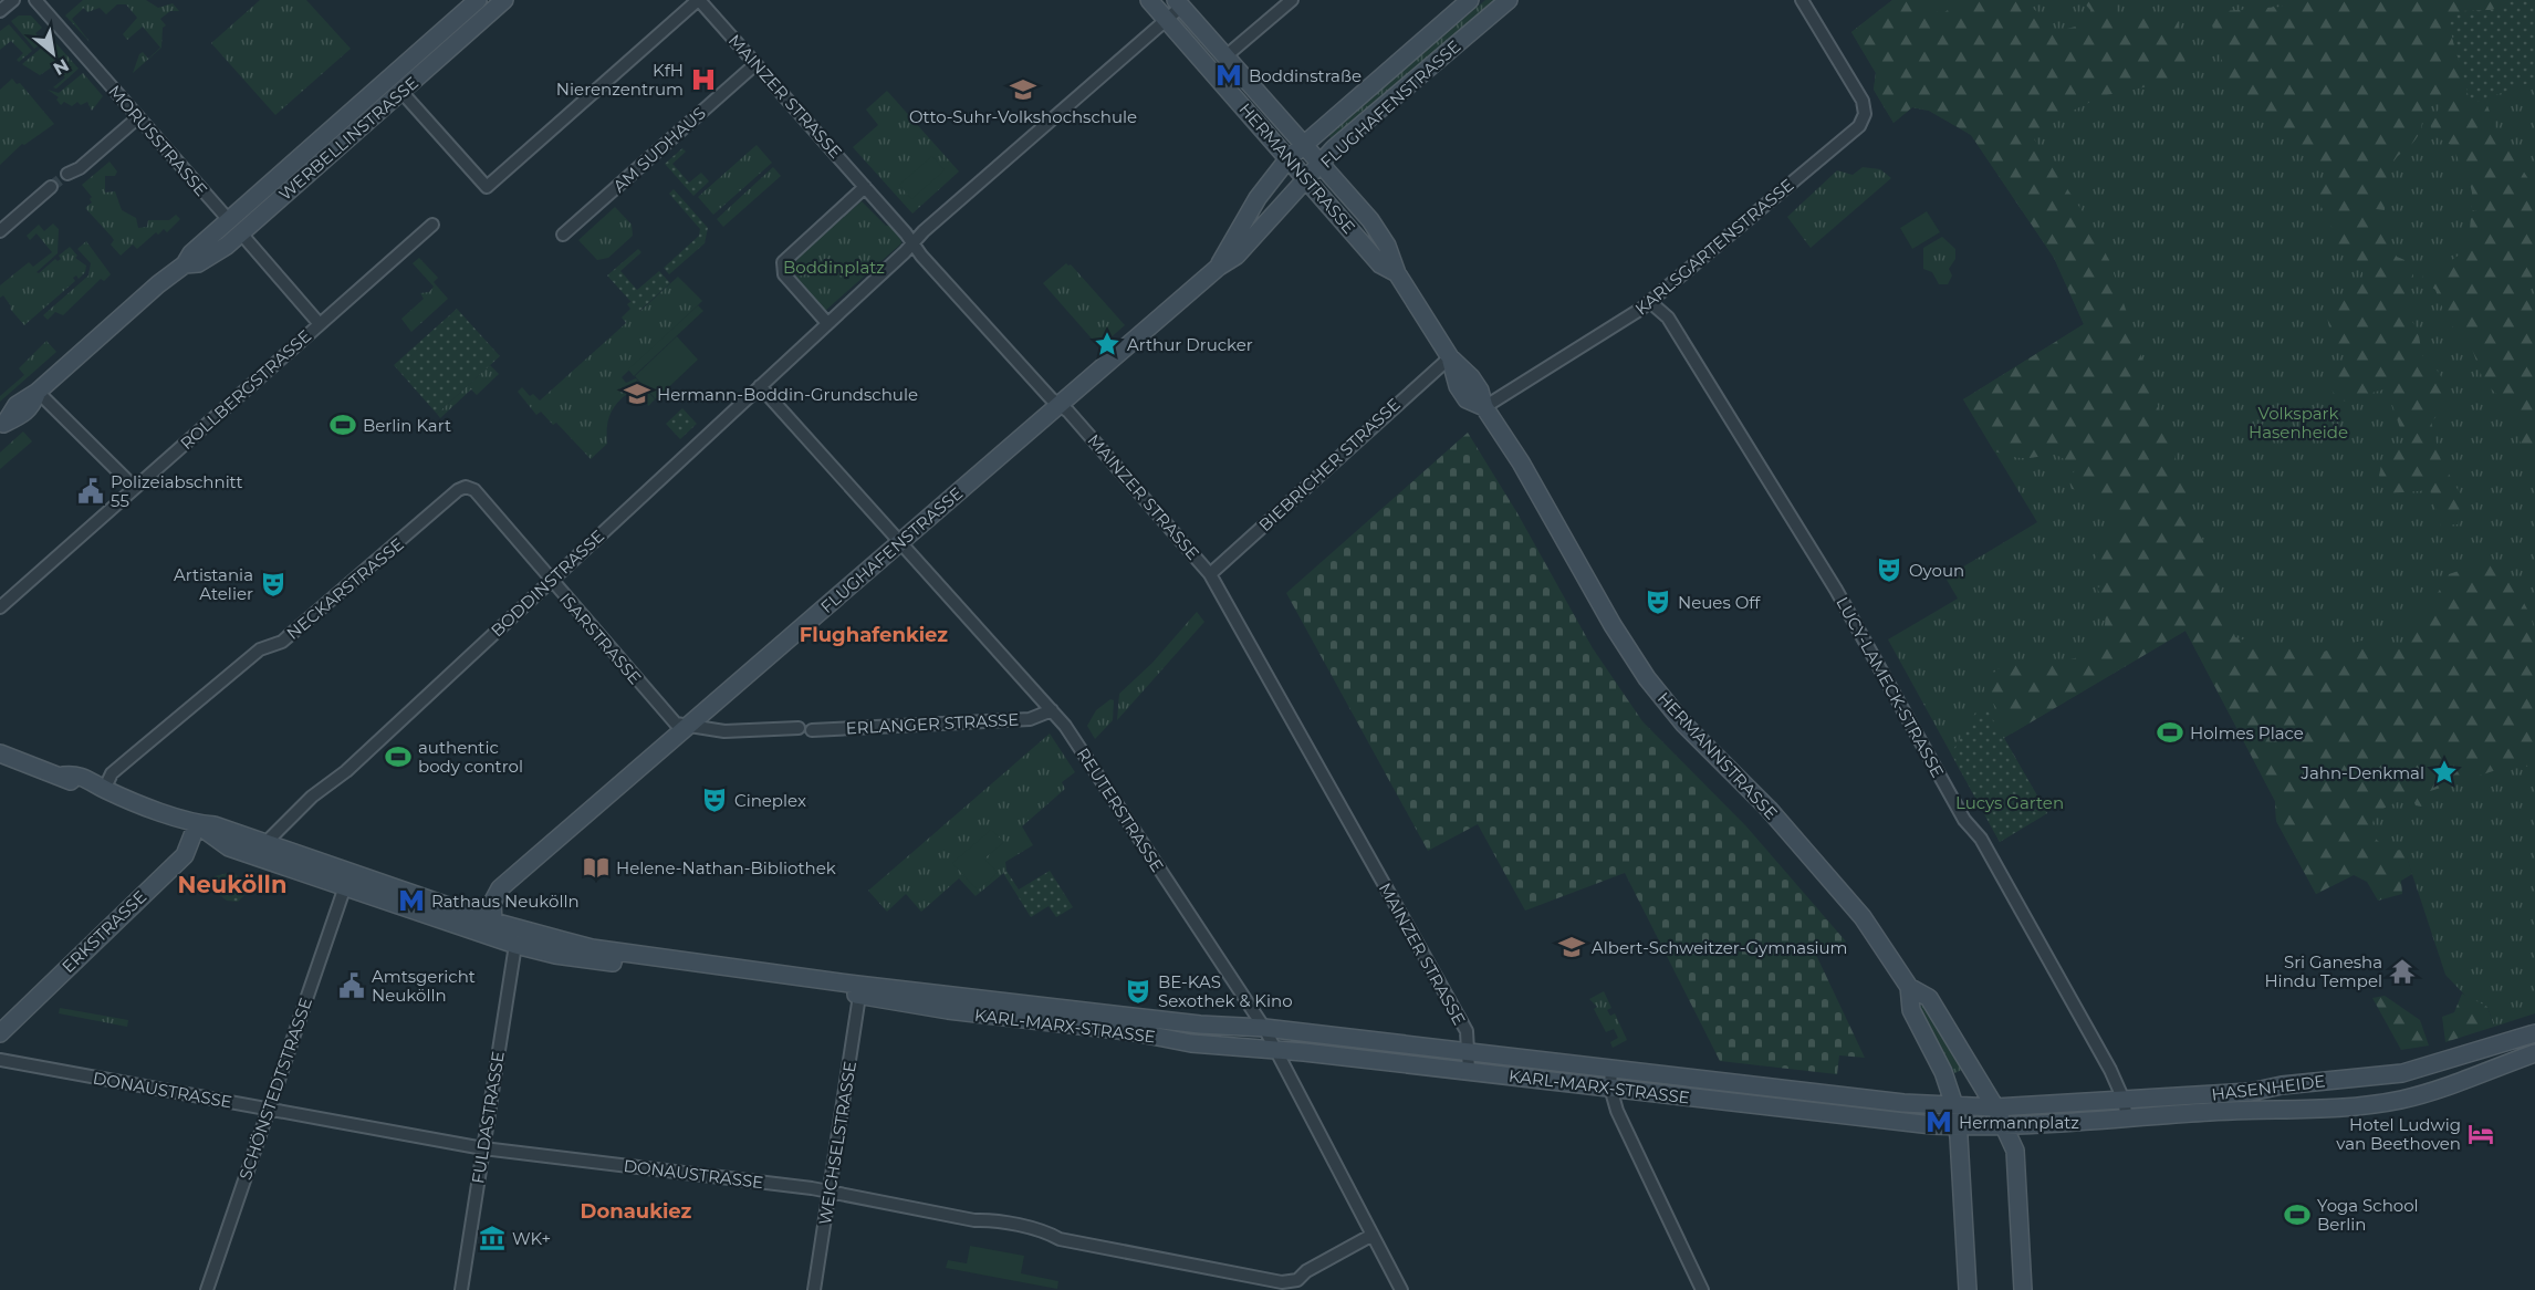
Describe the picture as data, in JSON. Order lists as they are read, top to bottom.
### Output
{
  "streets": {
    "main road": [
      "FLUGHAFENSTRASSE",
      "WERBELLINSTRASSE",
      "HERMANNSTRASSE",
      "ERKSTRASSE",
      "KARL-MARX-STRASSE",
      "HASENHEIDE"
    ],
    "street": [
      "MAINZER STRASSE",
      "MORUSSTRASSE",
      "AM SUDHAUS",
      "KARLSGARTENSTRASSE",
      "ROLLBERGSTRASSE",
      "BIEBRICHER STRASSE",
      "BODDINSTRASSE",
      "NECKARSTRASSE",
      "ISARSTRASSE",
      "LUCY-LAMECK-STRASSE",
      "ERLANGER STRASSE",
      "REUTERSTRASSE",
      "SCHÖNSTEDTSTRASSE",
      "DONAUSTRASSE",
      "FULDASTRASSE",
      "WEICHSELSTRASSE"
    ]
  },
  "crossings": [
    ["MAINZER STRASSE", "FLUGHAFENSTRASSE"],
    ["MAINZER STRASSE", "AM SUDHAUS"],
    ["MAINZER STRASSE", "BIEBRICHER STRASSE"],
    ["MAINZER STRASSE", "BODDINSTRASSE"],
    ["MAINZER STRASSE", "KARL-MARX-STRASSE"],
    ["FLUGHAFENSTRASSE", "HERMANNSTRASSE"],
    ["FLUGHAFENSTRASSE", "ISARSTRASSE"],
    ["FLUGHAFENSTRASSE", "REUTERSTRASSE"],
    ["FLUGHAFENSTRASSE", "KARL-MARX-STRASSE"],
    ["WERBELLINSTRASSE", "MORUSSTRASSE"],
    ["MORUSSTRASSE", "ROLLBERGSTRASSE"],
    ["HERMANNSTRASSE", "KARLSGARTENSTRASSE"],
    ["HERMANNSTRASSE", "BIEBRICHER STRASSE"],
    ["HERMANNSTRASSE", "BODDINSTRASSE"],
    ["HERMANNSTRASSE", "KARL-MARX-STRASSE"],
    ["HERMANNSTRASSE", "HASENHEIDE"],
    ["KARLSGARTENSTRASSE", "LUCY-LAMECK-STRASSE"],
    ["BODDINSTRASSE", "ISARSTRASSE"],
    ["BODDINSTRASSE", "REUTERSTRASSE"],
    ["BODDINSTRASSE", "KARL-MARX-STRASSE"],
    ["NECKARSTRASSE", "ISARSTRASSE"],
    ["NECKARSTRASSE", "KARL-MARX-STRASSE"],
    ["LUCY-LAMECK-STRASSE", "HASENHEIDE"],
    ["ERLANGER STRASSE", "REUTERSTRASSE"],
    ["REUTERSTRASSE", "KARL-MARX-STRASSE"],
    ["REUTERSTRASSE", "DONAUSTRASSE"],
    ["ERKSTRASSE", "KARL-MARX-STRASSE"],
    ["KARL-MARX-STRASSE", "SCHÖNSTEDTSTRASSE"],
    ["KARL-MARX-STRASSE", "FULDASTRASSE"],
    ["KARL-MARX-STRASSE", "WEICHSELSTRASSE"],
    ["SCHÖNSTEDTSTRASSE", "DONAUSTRASSE"],
    ["DONAUSTRASSE", "FULDASTRASSE"],
    ["DONAUSTRASSE", "WEICHSELSTRASSE"]
  ],
  "districts": ["Flughafenkiez", "Neukölln", "Donaukiez"],
  "parks": ["Boddinplatz", "Volkspark Hasenheide", "Lucys Garten"],
  "places": {
    "metro station": ["Boddinstraße", "Rathaus Neukölln", "Hermannplatz"],
    "hospital": ["KfH Nierenzentrum"],
    "school or university": ["Otto-Suhr-Volkshochschule", "Hermann-Boddin-Grundschule", "Albert-Schweitzer-Gymnasium"],
    "place": ["Arthur Drucker", "Jahn-Denkmal"],
    "sports": [
      "Berlin Kart",
      "Holmes Place",
      "authentic body control",
      "Yoga School Berlin"
    ],
    "public building": ["Polizeiabschnitt 55", "Amtsgericht Neukölln"],
    "theatre": [
      "Oyoun",
      "Artistania Atelier",
      "Neues Off",
      "Cineplex",
      "BE-KAS Sexothek & Kino"
    ],
    "library": ["Helene-Nathan-Bibliothek"],
    "temple": ["Sri Ganesha Hindu Tempel"],
    "hotel": ["Hotel Ludwig van Beethoven"],
    "museum": ["WK+"]
  },
  "north": "bottom right"
}
